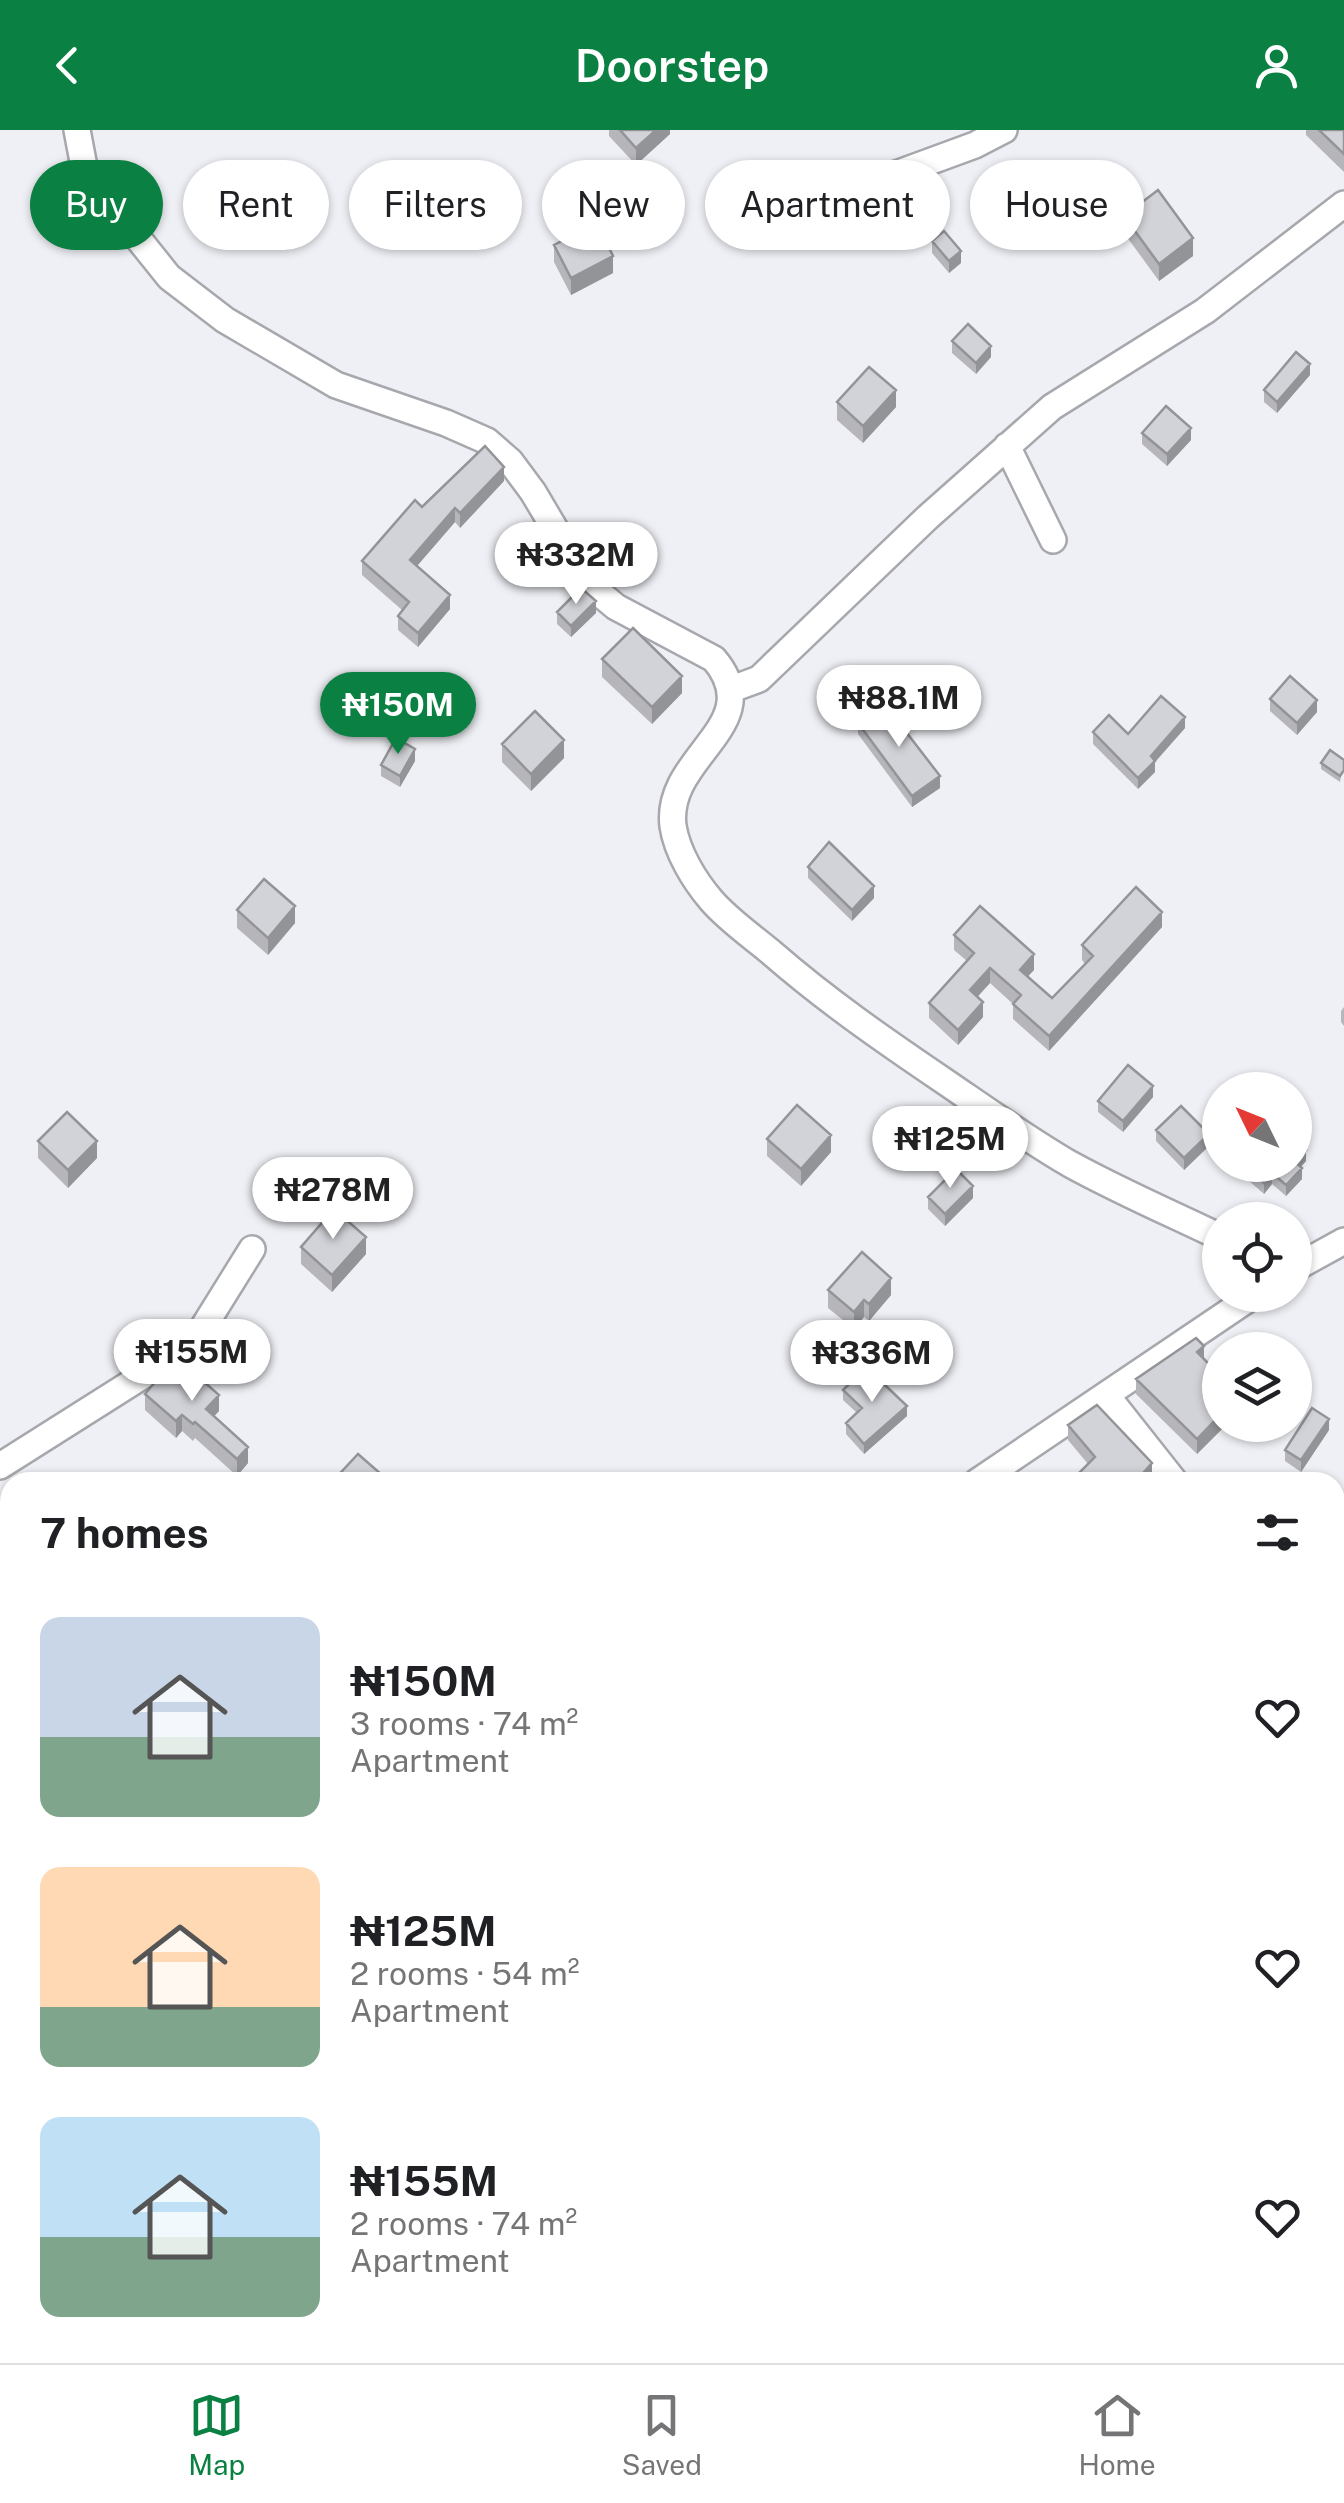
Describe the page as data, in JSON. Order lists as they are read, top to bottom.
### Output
{
  "north": "top left",
  "page": {
    "header": "Doorstep",
    "chip": [
      "Buy",
      "Rent",
      "Filters",
      "New",
      "Apartment",
      "House"
    ],
    "price": [
      "₦332M",
      "₦88.1M",
      "₦150M",
      "₦125M",
      "₦278M",
      "₦155M",
      "₦336M"
    ],
    "heading": "7 homes",
    "list": [
      {
        "name": "₦150M",
        "note": "3 rooms · 74 m² · Apartment"
      },
      {
        "name": "₦125M",
        "note": "2 rooms · 54 m² · Apartment"
      },
      {
        "name": "₦155M",
        "note": "2 rooms · 74 m² · Apartment"
      }
    ],
    "tabs": ["Map", "Saved", "Home"]
  }
}
